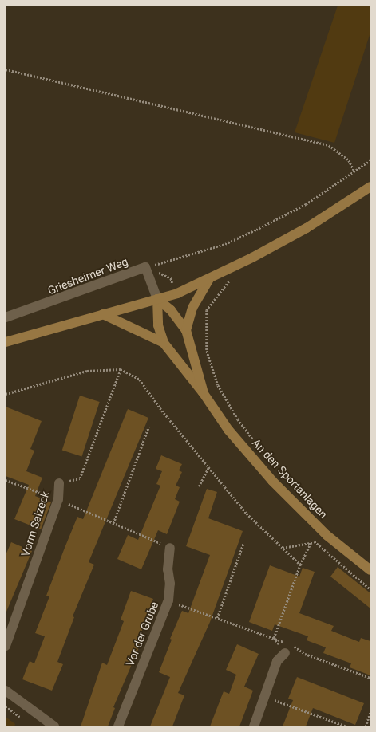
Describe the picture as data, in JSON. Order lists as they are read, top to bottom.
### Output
{
  "streets": {
    "main road": ["An den Sportanlagen"],
    "street": ["Griesheimer Weg", "Vorm Salzeck", "Vor der Grube"]
  }
}
